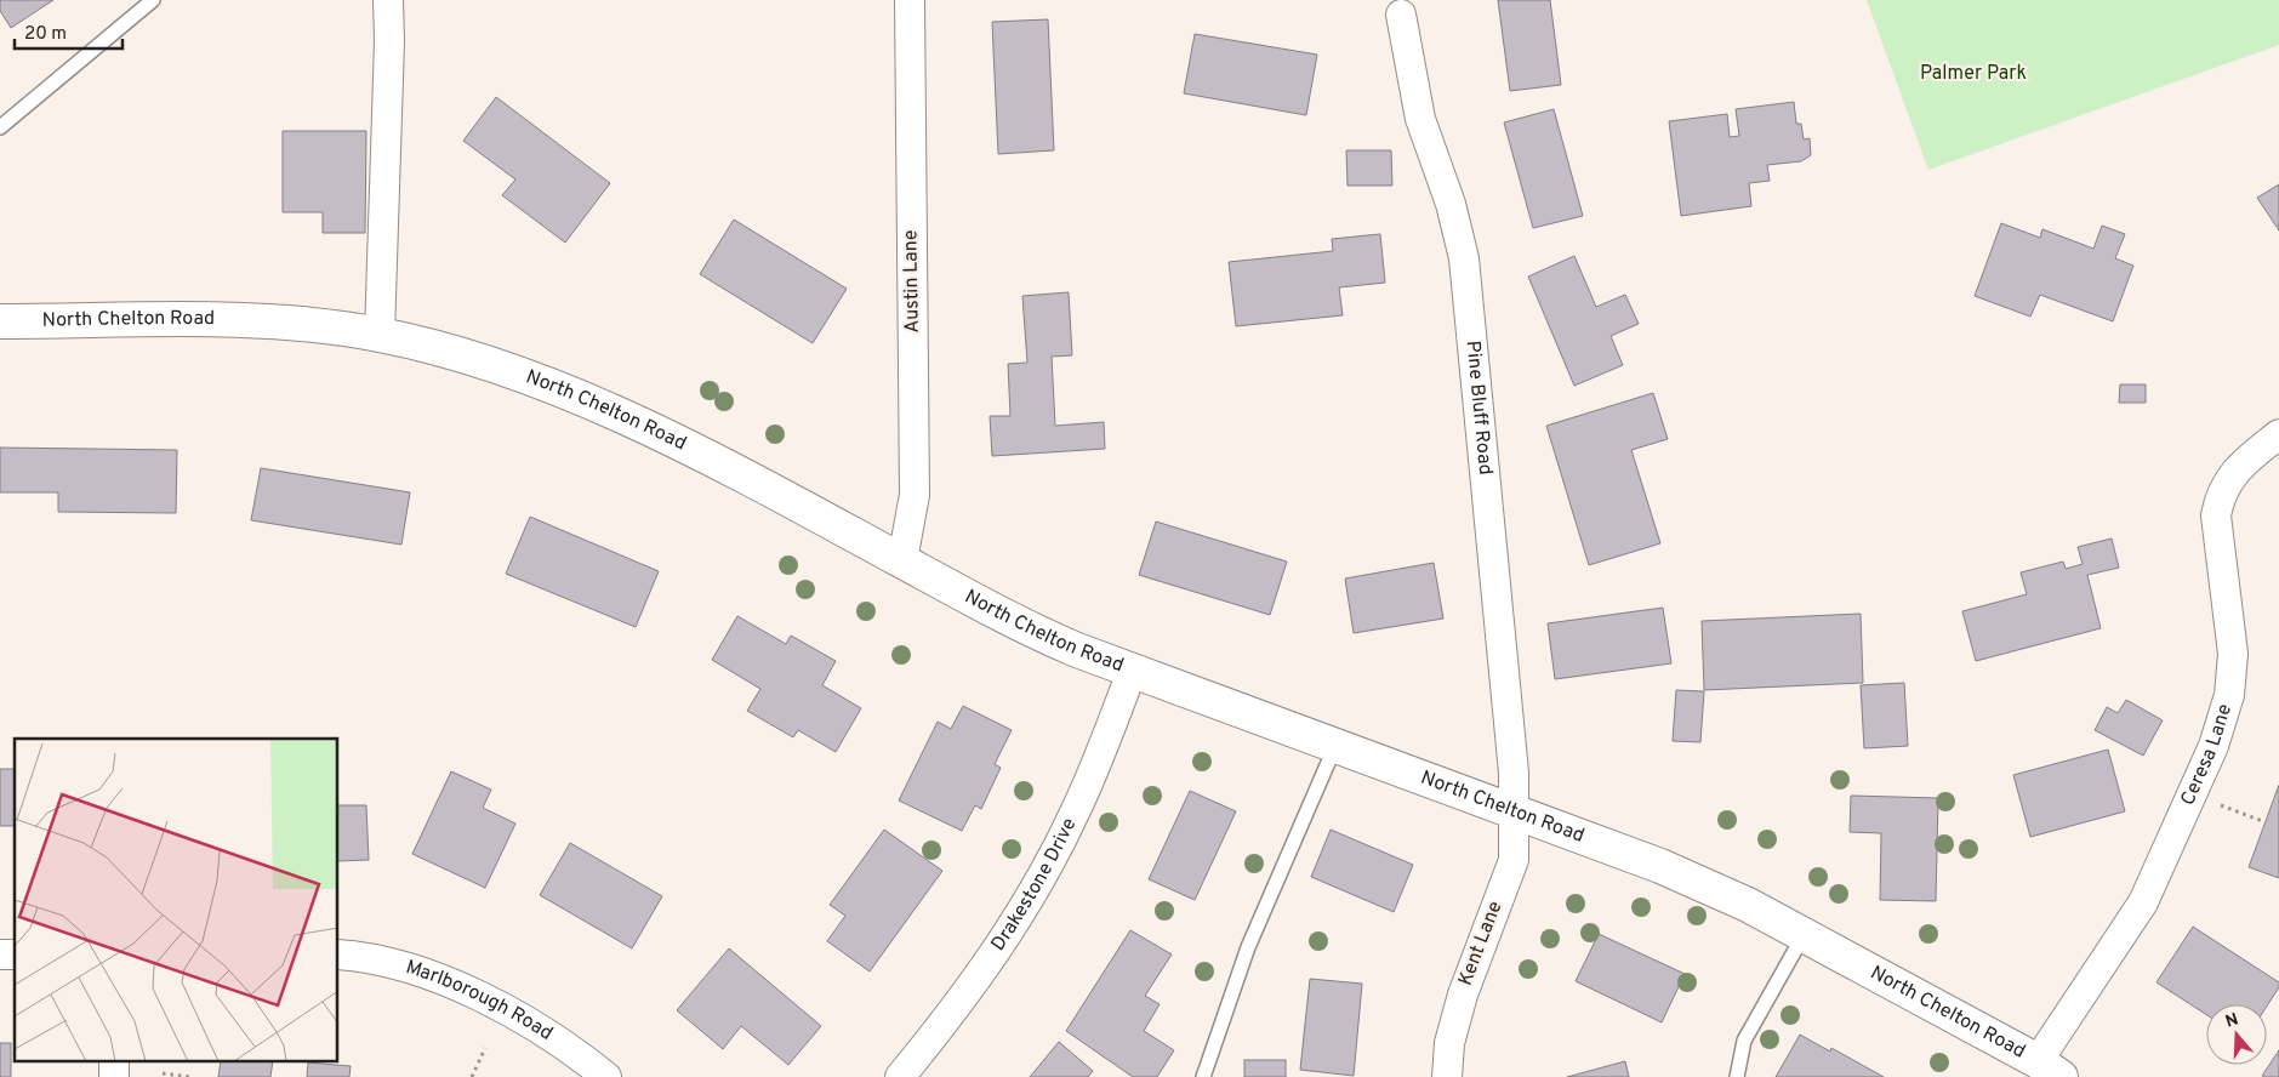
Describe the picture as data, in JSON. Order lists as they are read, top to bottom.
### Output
{
  "streets": {
    "street": [
      "Austin Lane",
      "North Chelton Road",
      "Pine Bluff Road",
      "Ceresa Lane",
      "Drakestone Drive",
      "Kent Lane",
      "Marlborough Road"
    ]
  },
  "crossings": [
    ["Austin Lane", "North Chelton Road"],
    ["North Chelton Road", "Pine Bluff Road"],
    ["North Chelton Road", "Ceresa Lane"],
    ["North Chelton Road", "Drakestone Drive"],
    ["North Chelton Road", "Kent Lane"],
    ["Pine Bluff Road", "Kent Lane"]
  ],
  "parks": ["Palmer Park"],
  "scale_bar": "20 m",
  "north": "top"
}
